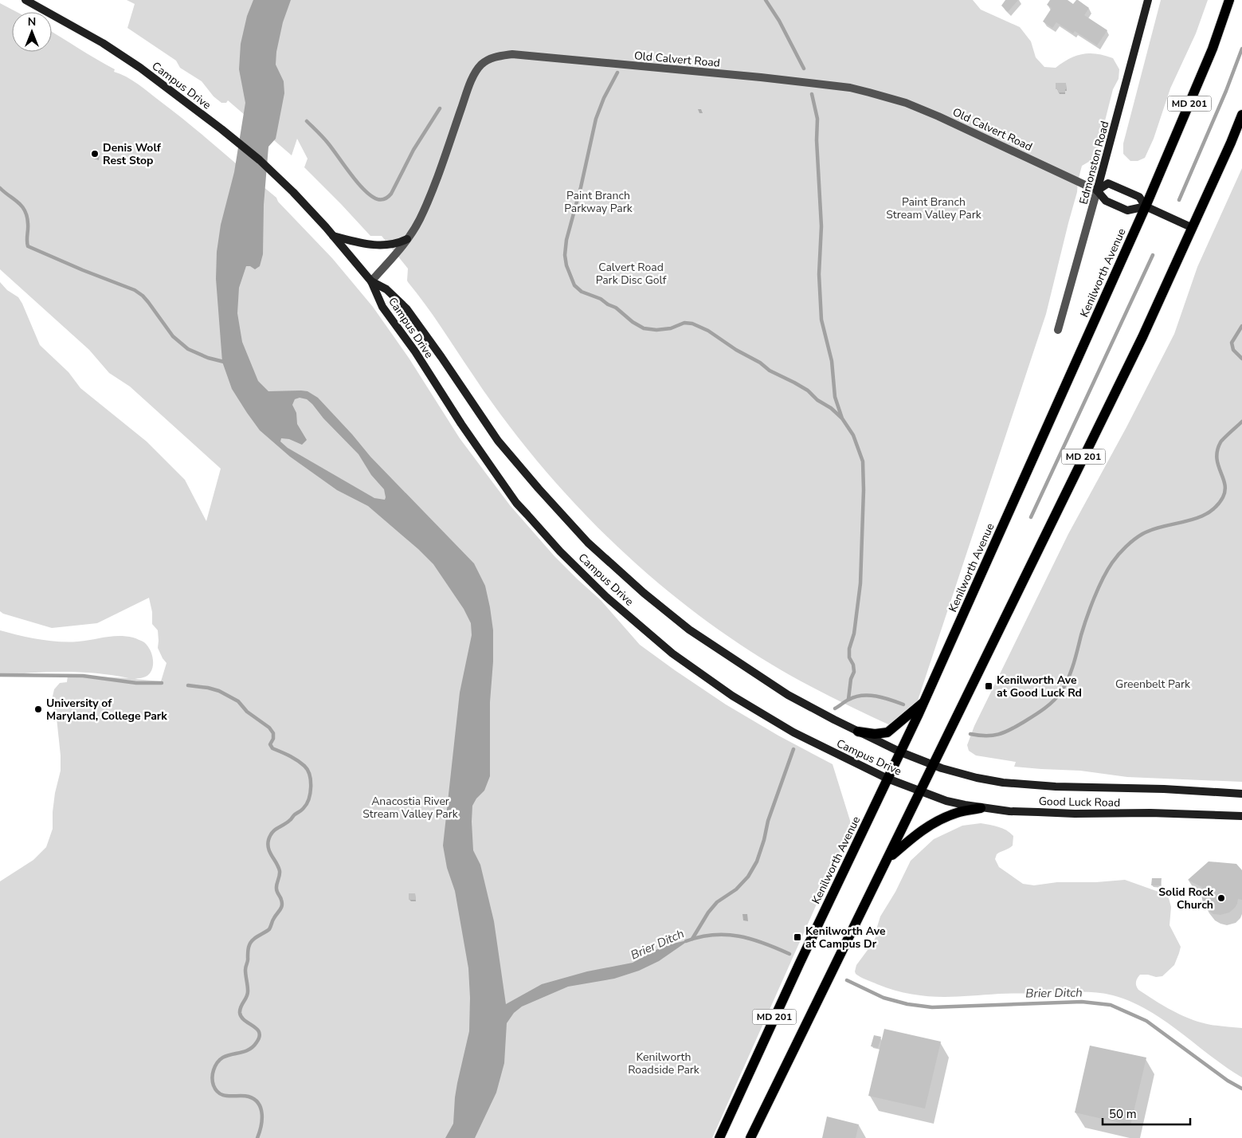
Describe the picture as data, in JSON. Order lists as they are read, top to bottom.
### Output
{
  "streets": {
    "main road": [
      "Old Calvert Road",
      "Campus Drive",
      "MD 201",
      "Edmonston Road",
      "Kenilworth Avenue",
      "Good Luck Road"
    ]
  },
  "crossings": [
    ["Old Calvert Road", "Campus Drive"],
    ["Old Calvert Road", "Edmonston Road"],
    ["Old Calvert Road", "Kenilworth Avenue"],
    ["Campus Drive", "MD 201"],
    ["Campus Drive", "Kenilworth Avenue"],
    ["Campus Drive", "Good Luck Road"],
    ["MD 201", "Good Luck Road"]
  ],
  "water": ["Brier Ditch"],
  "parks": [
    "Paint Branch Parkway Park",
    "Paint Branch Stream Valley Park",
    "Calvert Road Park Disc Golf",
    "Greenbelt Park",
    "Anacostia River Stream Valley Park",
    "Kenilworth Roadside Park"
  ],
  "places": {
    "other": ["Denis Wolf Rest Stop", "University of Maryland, College Park", "Solid Rock Church"],
    "transit": ["Kenilworth Ave at Good Luck Rd", "Kenilworth Ave at Campus Dr"]
  },
  "scale_bar": "50 m",
  "north": "top"
}
